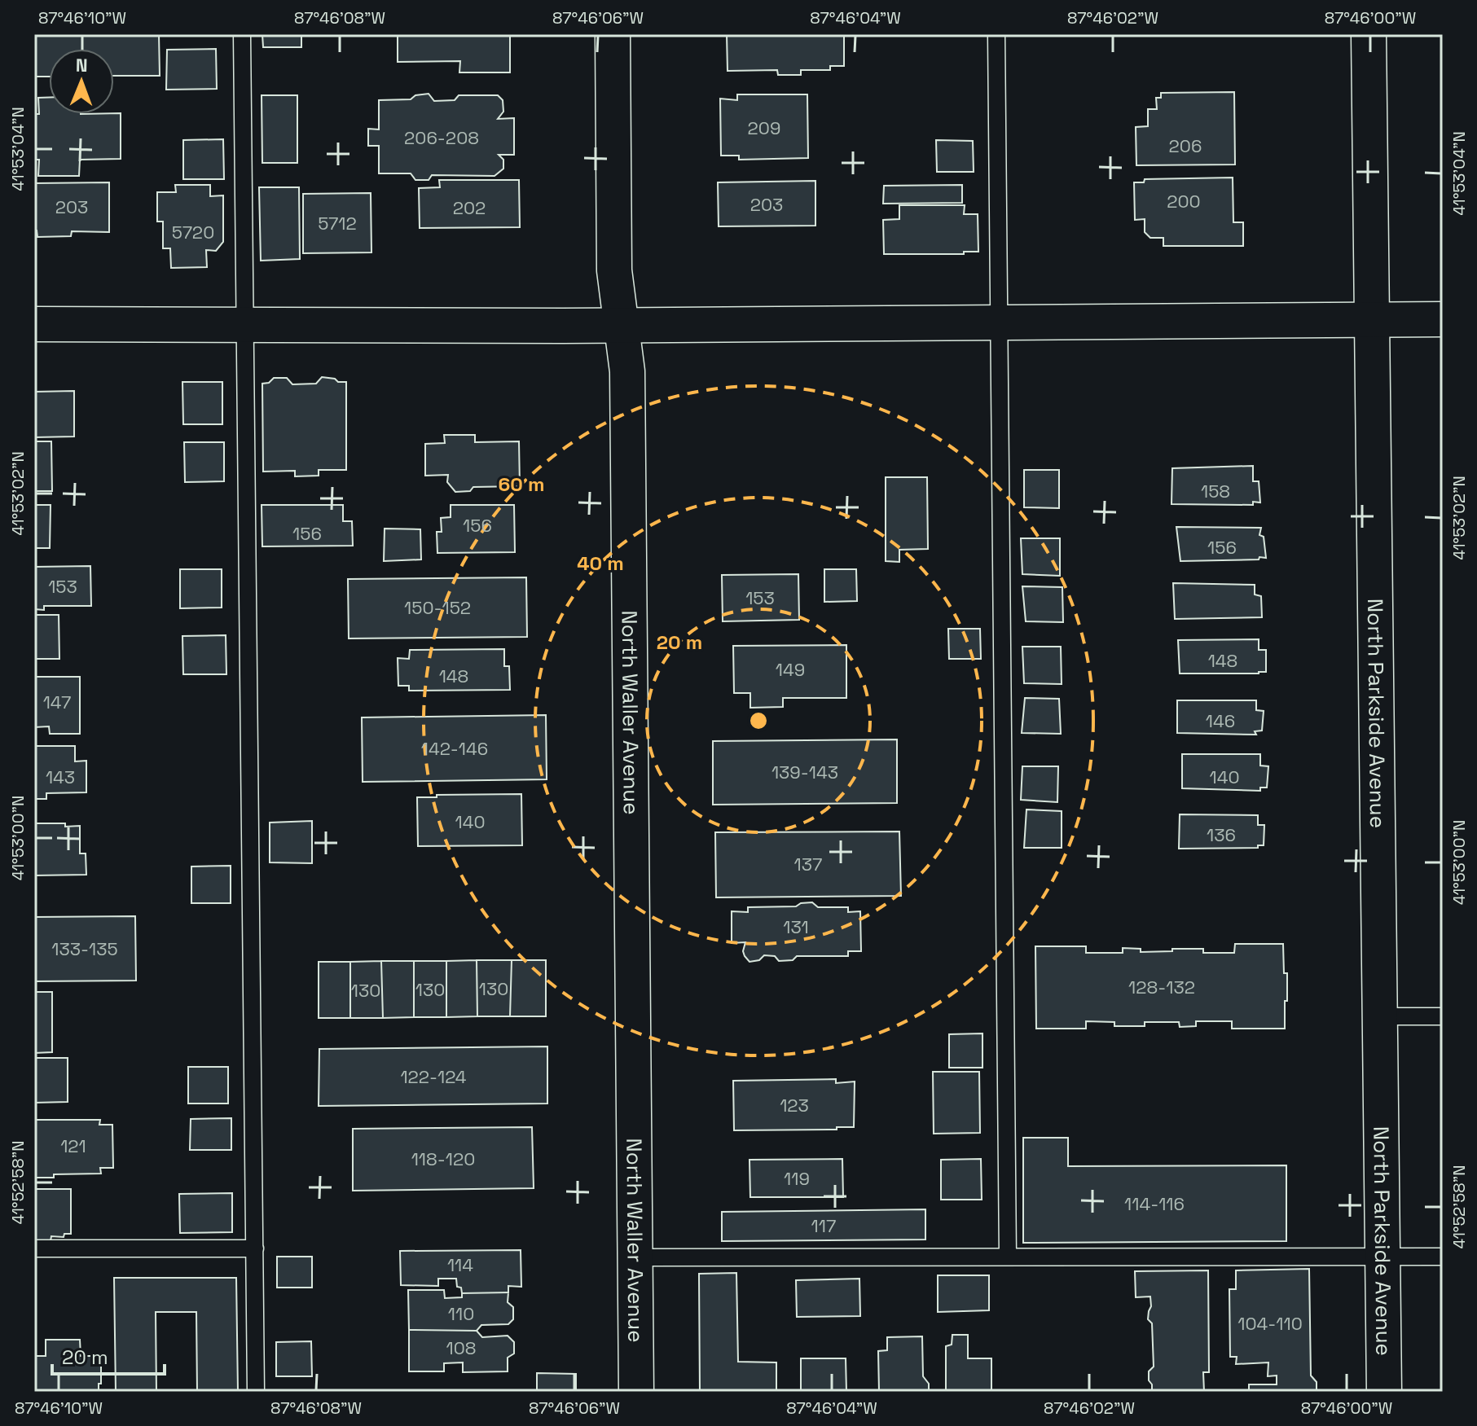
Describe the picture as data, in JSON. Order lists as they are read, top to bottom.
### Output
{
  "streets": {
    "street": ["North Waller Avenue", "North Parkside Avenue"]
  },
  "house_numbers": [
    "209",
    "206-208",
    "206",
    "200",
    "203",
    "203",
    "202",
    "5712",
    "5720",
    "158",
    "156",
    "156",
    "156",
    "153",
    "153",
    "150-152",
    "148",
    "149",
    "148",
    "147",
    "146",
    "142-146",
    "139-143",
    "143",
    "140",
    "140",
    "136",
    "137",
    "131",
    "133-135",
    "128-132",
    "130",
    "130",
    "130",
    "122-124",
    "123",
    "121",
    "118-120",
    "119",
    "114-116",
    "117",
    "114",
    "110",
    "104-110",
    "108"
  ],
  "scale_bar": "20 m",
  "north": "top",
  "coordinates": [
    "87°46'10\"W",
    "87°46'08\"W",
    "87°46'06\"W",
    "87°46'04\"W",
    "87°46'02\"W",
    "87°46'00\"W",
    "41°53'04\"N",
    "41°53'02\"N",
    "41°53'00\"N",
    "41°52'58\"N"
  ],
  "rings": ["60 m", "40 m", "20 m"]
}
